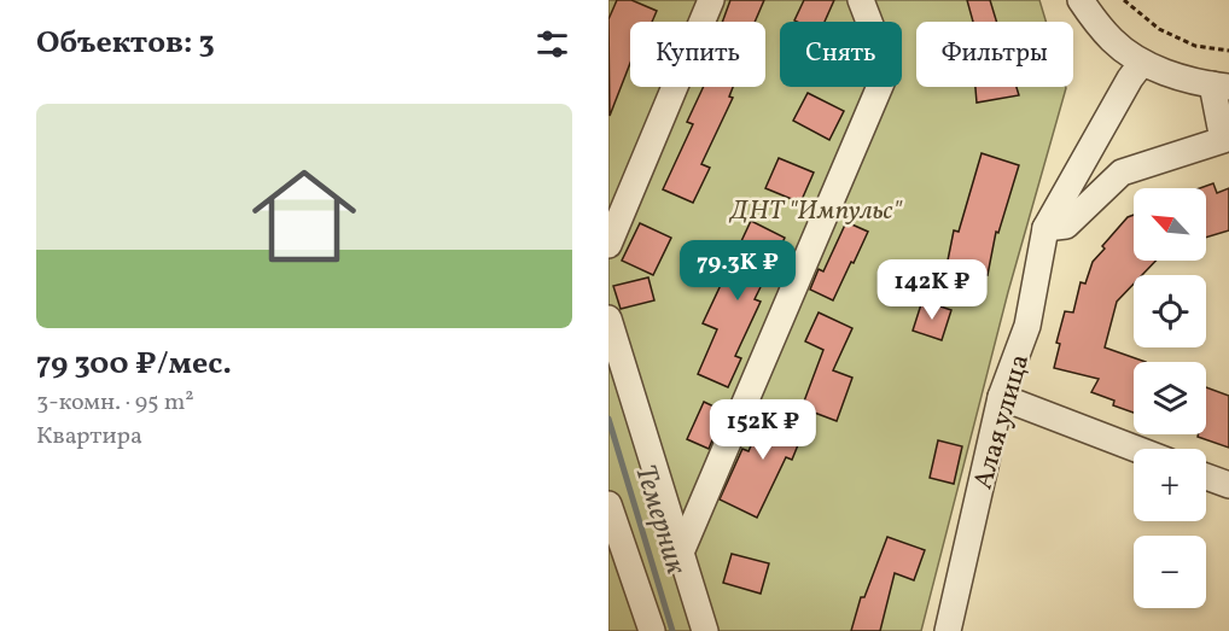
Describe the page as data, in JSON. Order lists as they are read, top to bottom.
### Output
{
  "streets": {
    "street": ["Алая улица"]
  },
  "water": ["Темерник"],
  "parks": ["ДНТ \"Импульс\""],
  "north": "top left",
  "page": {
    "heading": "Объектов: 3",
    "chip": ["Купить", "Снять", "Фильтры"],
    "list": [
      {
        "name": "79 300 ₽/мес.",
        "note": "3-комн. · 95 m² · Квартира"
      }
    ],
    "map_buttons": ["+", "−"],
    "price": ["79.3K ₽", "142K ₽", "152K ₽"]
  }
}
